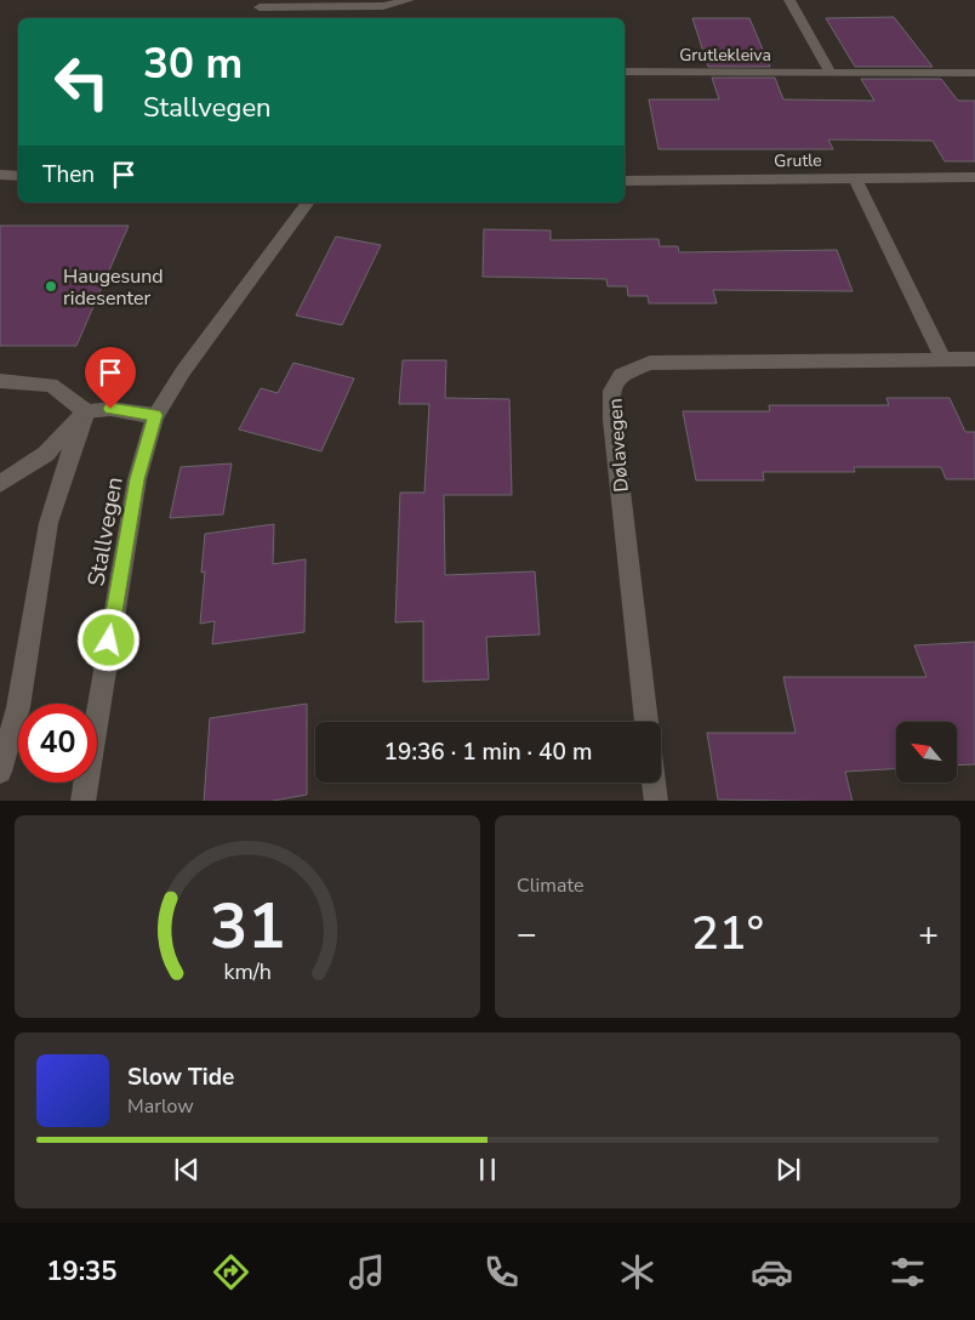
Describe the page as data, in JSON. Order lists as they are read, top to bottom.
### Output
{
  "streets": {
    "street": [
      "Grutlekleiva",
      "Grutle",
      "Dølavegen",
      "Stallvegen"
    ]
  },
  "places": ["Haugesund ridesenter"],
  "north": "top left",
  "page": {
    "turn": ["30 m", "Stallvegen"],
    "then": "Then",
    "limit": "40",
    "trip": "19:36 · 1 min · 40 m",
    "tile": "Climate",
    "heat": ["−", "21°", "+"],
    "song": ["Slow Tide", "Marlow"],
    "tabs": "19:35",
    "gauge": ["31", "km/h"]
  }
}
